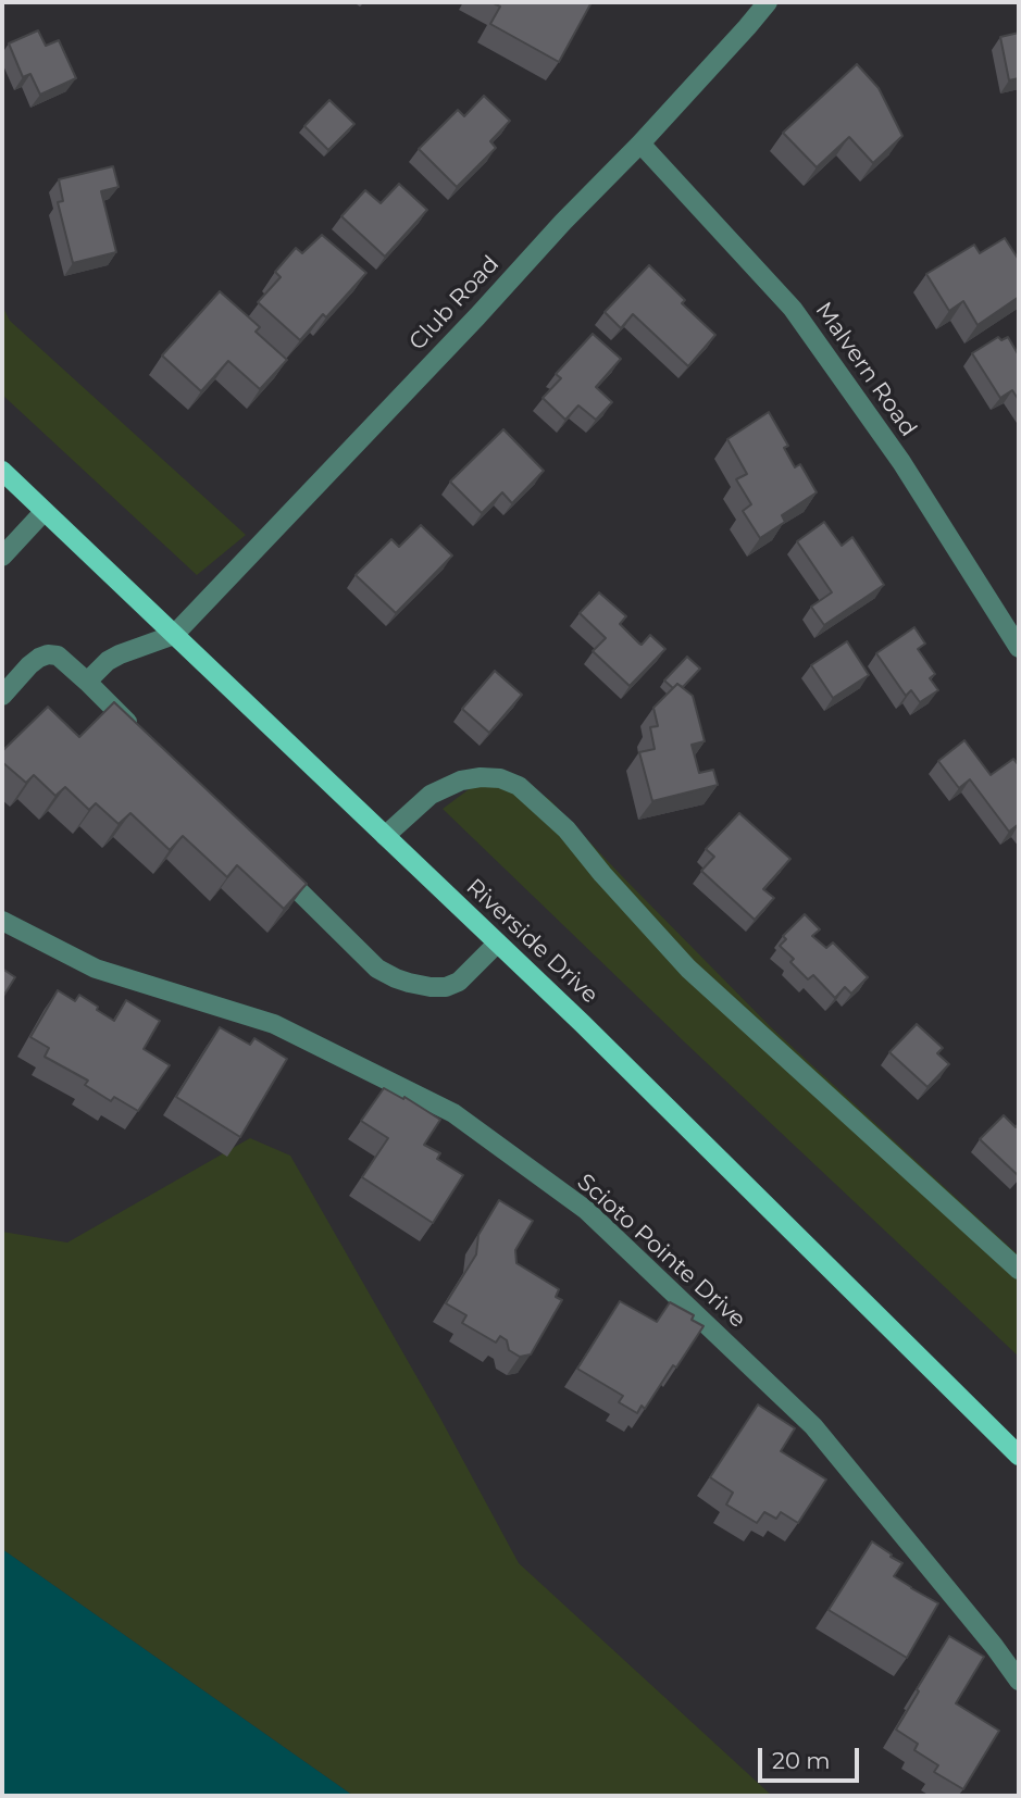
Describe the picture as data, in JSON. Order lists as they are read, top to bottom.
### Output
{
  "streets": {
    "main road": ["Riverside Drive"],
    "street": ["Club Road", "Malvern Road", "Scioto Pointe Drive"]
  },
  "crossings": [
    ["Club Road", "Malvern Road"],
    ["Club Road", "Riverside Drive"]
  ],
  "scale_bar": "20 m"
}
